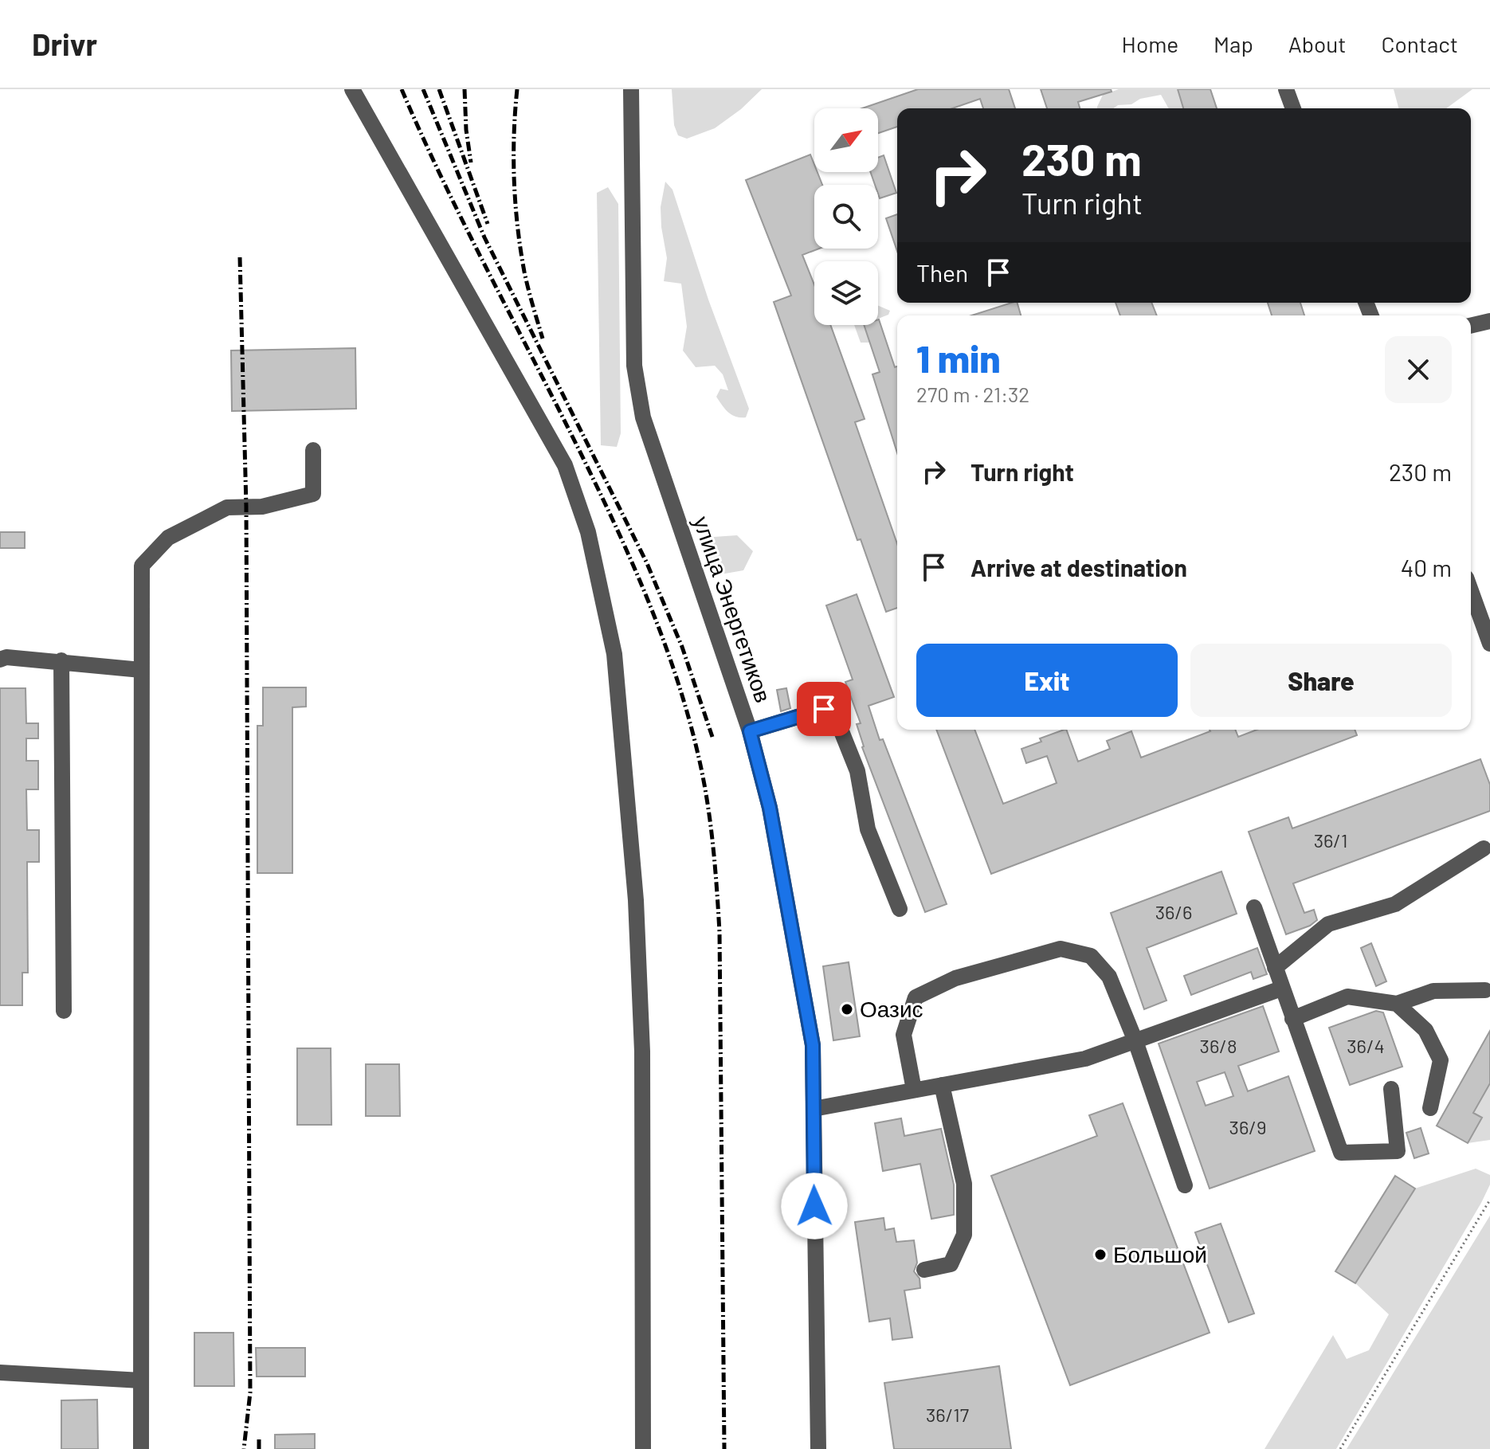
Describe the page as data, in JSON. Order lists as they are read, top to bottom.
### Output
{
  "streets": {
    "street": ["улица Энергетиков"]
  },
  "places": ["Оазис", "Большой"],
  "house_numbers": [
    "36/1",
    "36/6",
    "36/8",
    "36/4",
    "36/9",
    "36/17"
  ],
  "north": "top right",
  "page": {
    "header": "Drivr",
    "nav": [
      "Home",
      "Map",
      "About",
      "Contact"
    ],
    "turn": ["230 m", "Turn right"],
    "then": "Then",
    "heading": ["1 min", "270 m · 21:32"],
    "list": [
      {
        "name": "Turn right",
        "value": "230 m"
      },
      {
        "name": "Arrive at destination",
        "value": "40 m"
      }
    ],
    "buttons": ["Exit", "Share"]
  }
}
